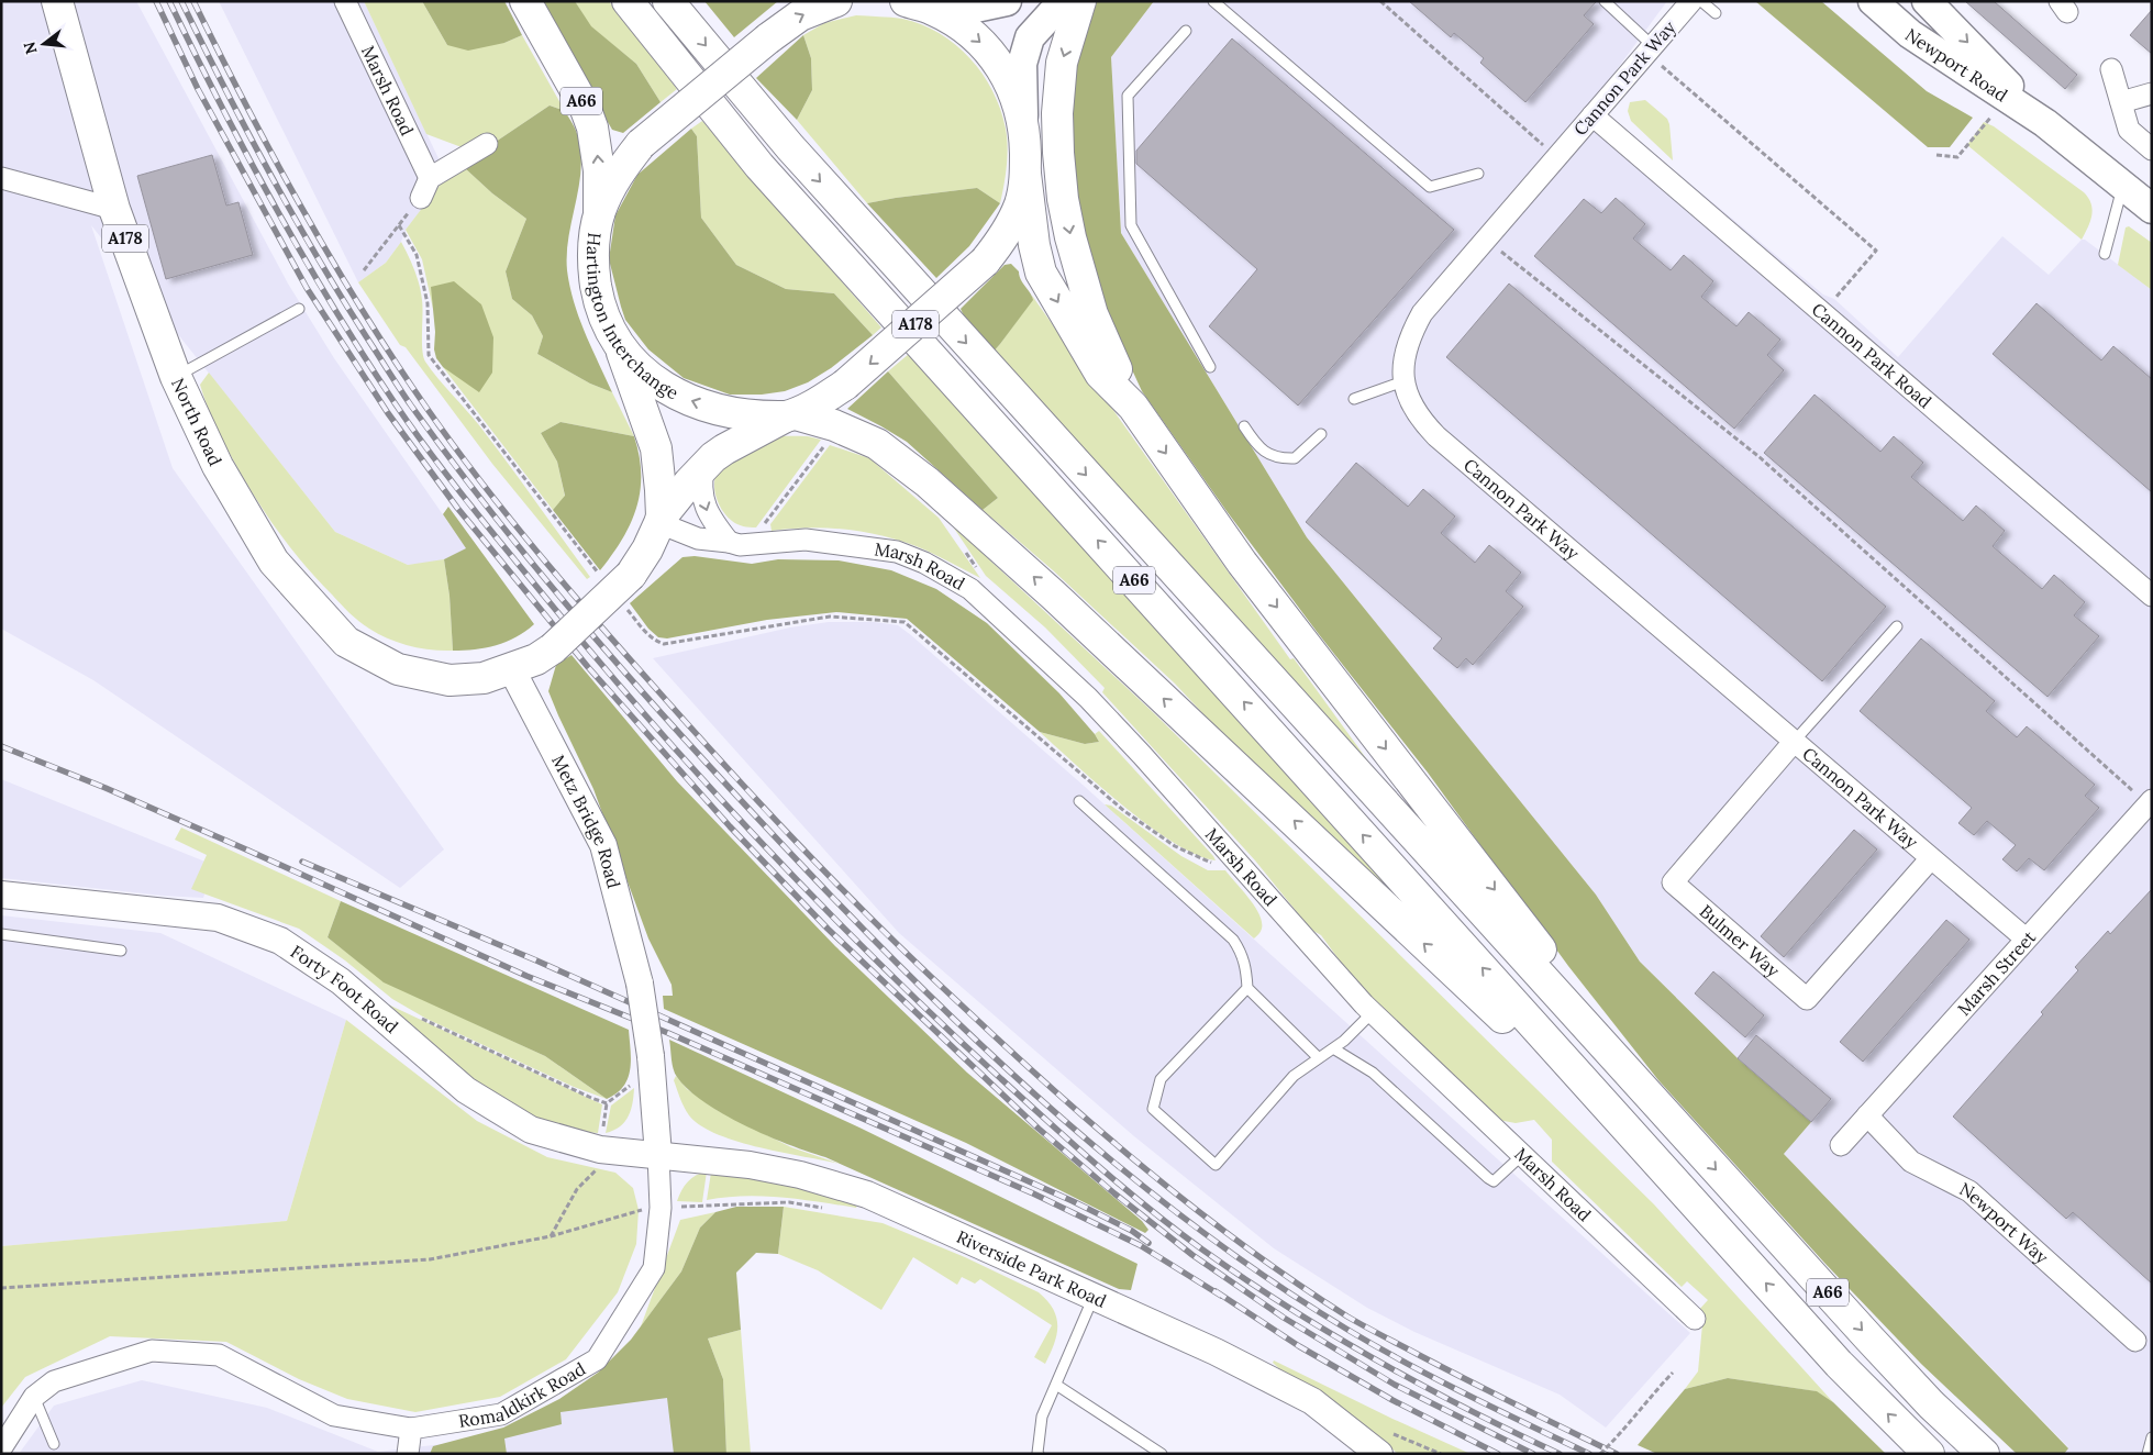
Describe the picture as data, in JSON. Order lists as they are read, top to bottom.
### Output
{
  "streets": {
    "main road": [
      "Newport Road",
      "A66",
      "A178",
      "Hartington Interchange",
      "North Road"
    ],
    "street": [
      "Cannon Park Way",
      "Marsh Road",
      "Cannon Park Road",
      "Metz Bridge Road",
      "Bulmer Way",
      "Marsh Street",
      "Forty Foot Road",
      "Newport Way",
      "Riverside Park Road",
      "Romaldkirk Road"
    ]
  },
  "crossings": [
    ["Cannon Park Way", "Cannon Park Road"],
    ["Cannon Park Way", "Bulmer Way"],
    ["Cannon Park Way", "Marsh Street"],
    ["Marsh Road", "A178"],
    ["A66", "A178"],
    ["A66", "Hartington Interchange"],
    ["A178", "Hartington Interchange"],
    ["A178", "North Road"],
    ["A178", "Metz Bridge Road"],
    ["North Road", "Metz Bridge Road"],
    ["Marsh Street", "Newport Way"],
    ["Forty Foot Road", "Riverside Park Road"],
    ["Forty Foot Road", "Romaldkirk Road"],
    ["Riverside Park Road", "Romaldkirk Road"]
  ],
  "north": "left"
}
